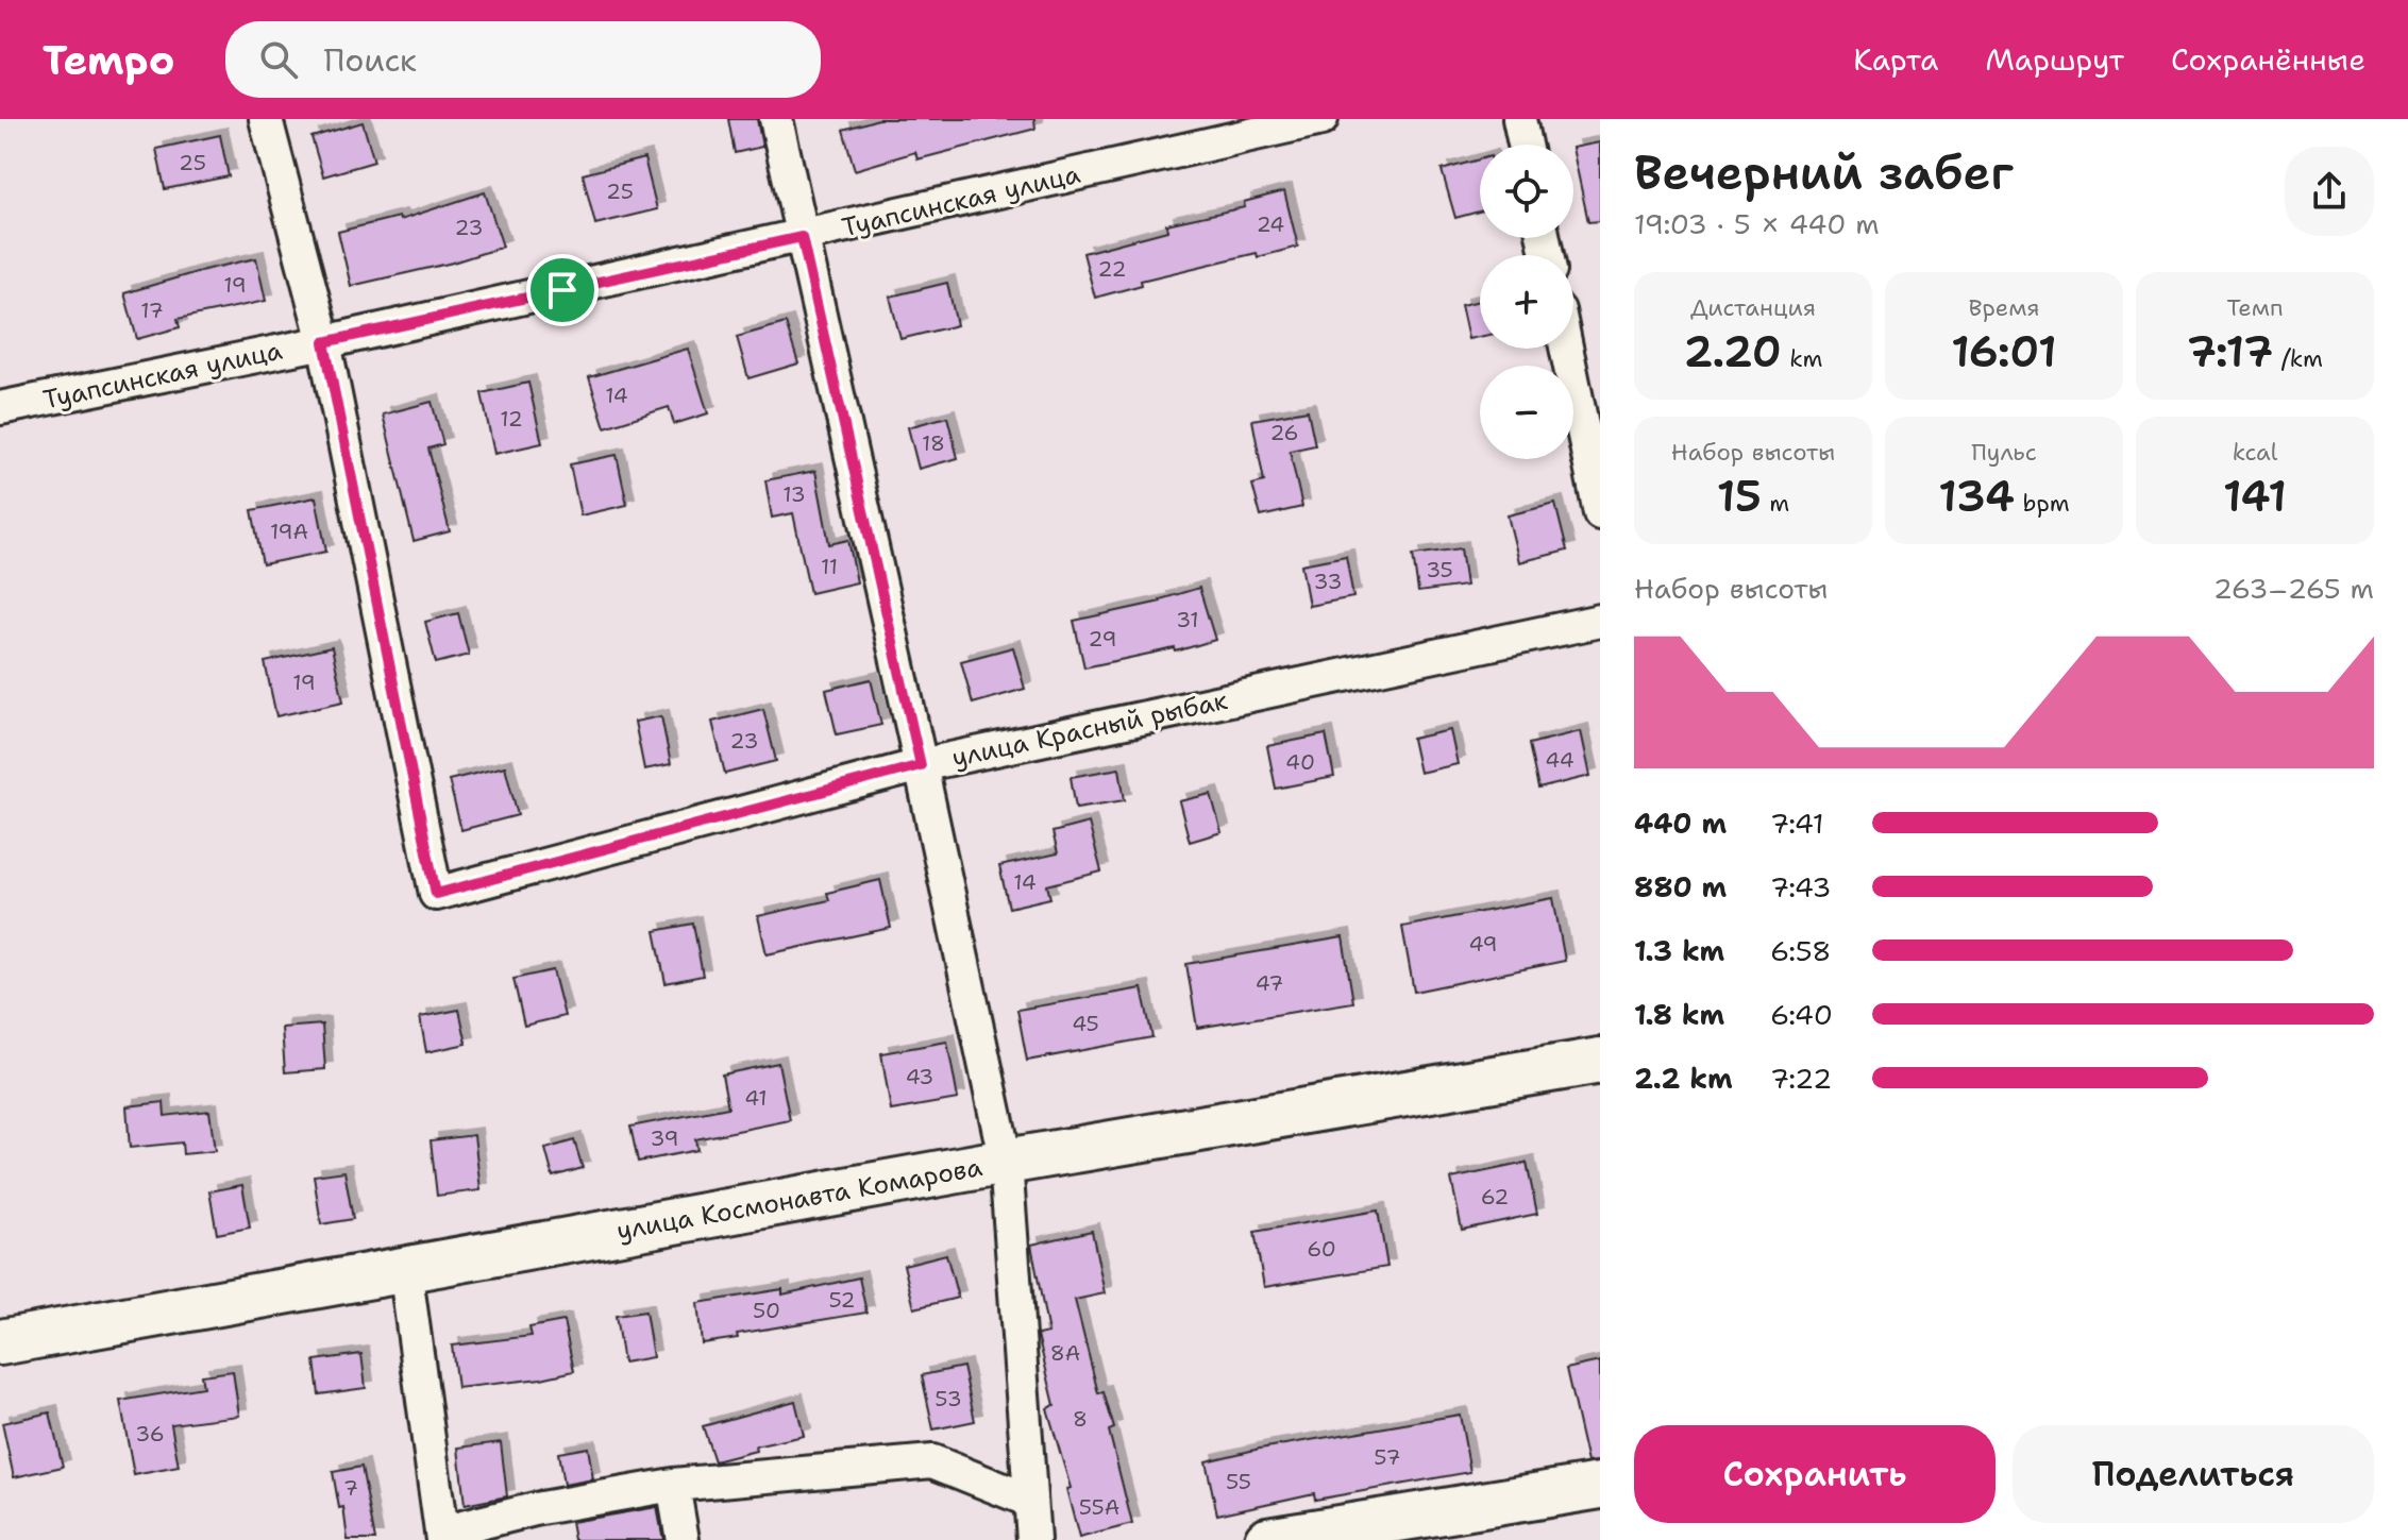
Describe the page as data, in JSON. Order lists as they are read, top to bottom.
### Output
{
  "streets": {
    "main road": ["улица Космонавта Комарова"],
    "street": ["Туапсинская улица", "улица Красный рыбак"]
  },
  "crossings": [
    ["Туапсинская улица", "улица Красный рыбак"]
  ],
  "house_numbers": [
    "25",
    "25",
    "24",
    "23",
    "22",
    "19",
    "17",
    "14",
    "12",
    "26",
    "18",
    "13",
    "19А",
    "11",
    "35",
    "33",
    "31",
    "29",
    "19",
    "23",
    "44",
    "40",
    "14",
    "49",
    "47",
    "45",
    "43",
    "41",
    "39",
    "62",
    "60",
    "52",
    "50",
    "8А",
    "53",
    "8",
    "36",
    "57",
    "55",
    "7",
    "55А"
  ],
  "page": {
    "header": "Tempo",
    "search": "Поиск",
    "nav": ["Карта", "Маршрут", "Сохранённые"],
    "heading": ["Вечерний забег", "19:03 · 5 × 440 m"],
    "map_buttons": ["+", "−"],
    "stats": [
      ["Дистанция", "2.20 km"],
      ["Время", "16:01"],
      ["Темп", "7:17 /km"],
      ["Набор высоты", "15 m"],
      ["Пульс", "134 bpm"],
      ["kcal", "141"]
    ],
    "chart": ["Набор высоты", "263–265 m"],
    "list": [
      {
        "name": "440 m",
        "note": "7:41"
      },
      {
        "name": "880 m",
        "note": "7:43"
      },
      {
        "name": "1.3 km",
        "note": "6:58"
      },
      {
        "name": "1.8 km",
        "note": "6:40"
      },
      {
        "name": "2.2 km",
        "note": "7:22"
      }
    ],
    "buttons": ["Сохранить", "Поделиться"]
  }
}
